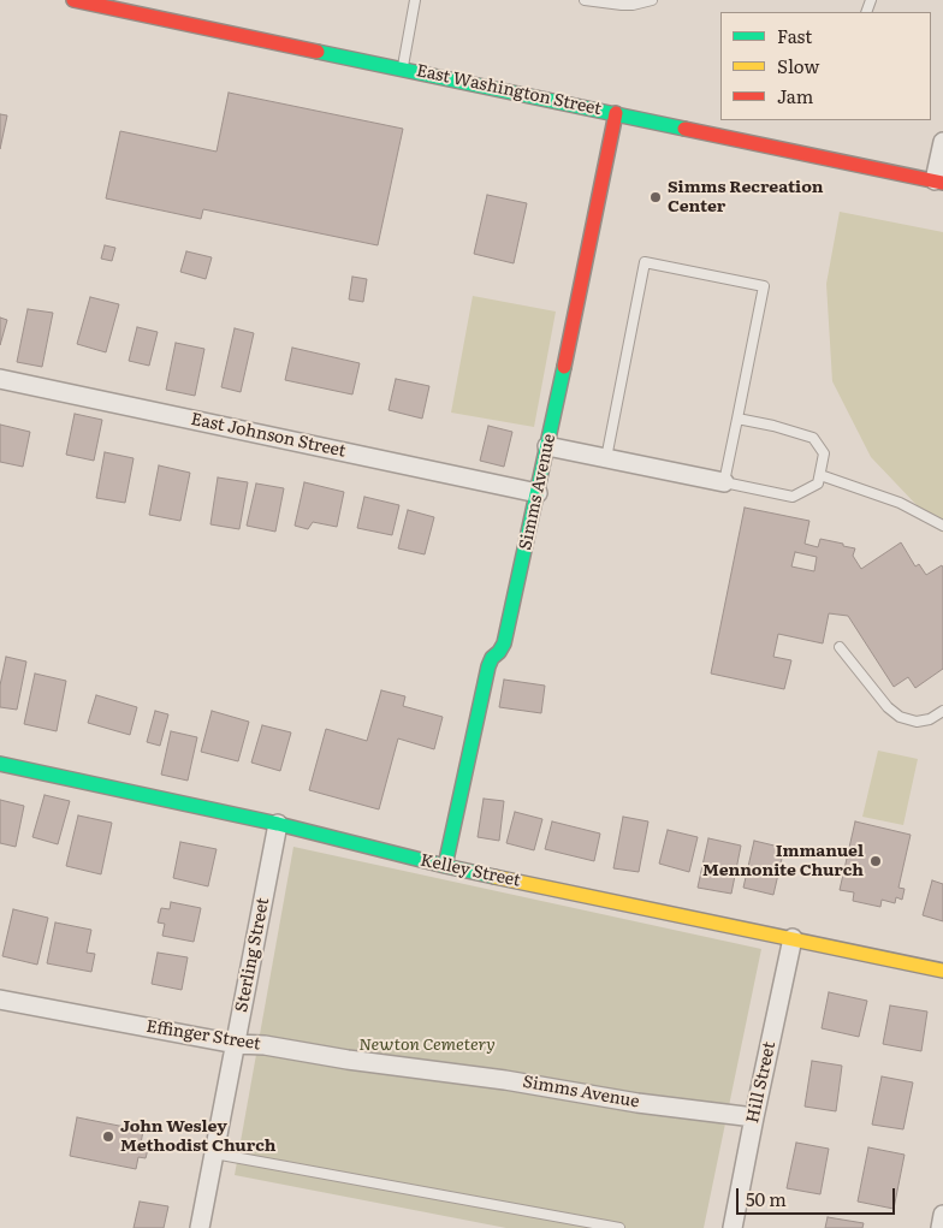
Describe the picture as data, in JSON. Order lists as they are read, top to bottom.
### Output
{
  "streets": {
    "street": [
      "East Washington Street",
      "East Johnson Street",
      "Simms Avenue",
      "Kelley Street",
      "Sterling Street",
      "Effinger Street",
      "Hill Street"
    ]
  },
  "crossings": [
    ["East Washington Street", "Simms Avenue"],
    ["East Johnson Street", "Simms Avenue"],
    ["Simms Avenue", "Kelley Street"],
    ["Simms Avenue", "Effinger Street"],
    ["Simms Avenue", "Hill Street"],
    ["Kelley Street", "Sterling Street"],
    ["Kelley Street", "Hill Street"],
    ["Sterling Street", "Effinger Street"]
  ],
  "parks": ["Newton Cemetery"],
  "places": ["Simms Recreation Center", "Immanuel Mennonite Church", "John Wesley Methodist Church"],
  "legend": ["Fast", "Slow", "Jam"],
  "scale_bar": "50 m"
}
